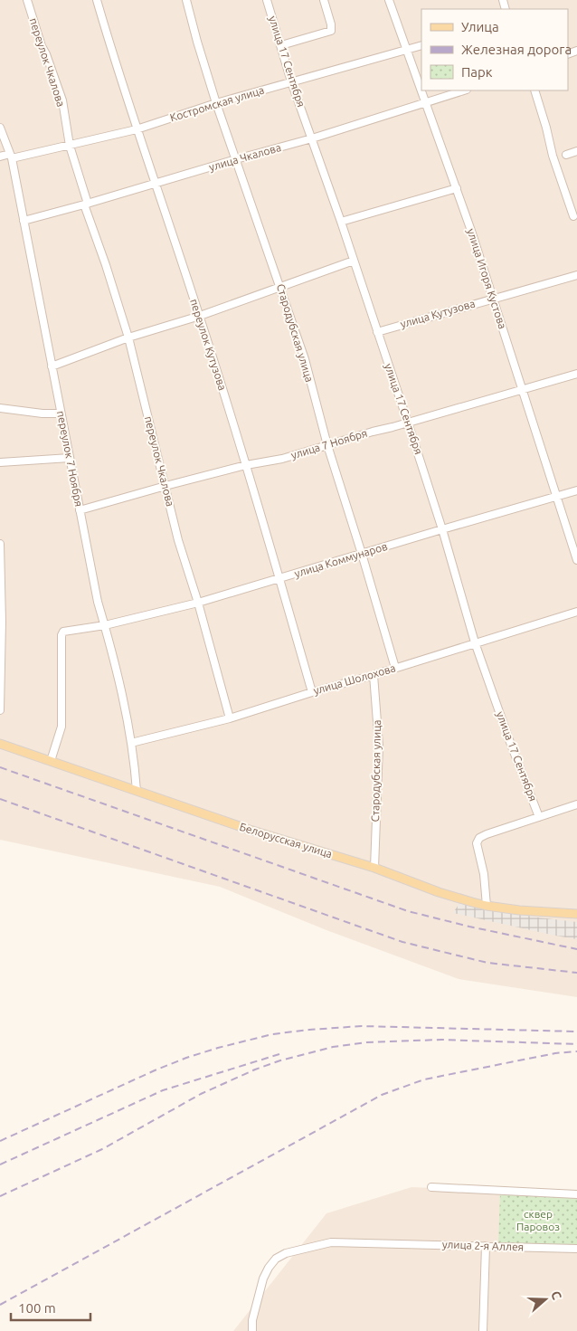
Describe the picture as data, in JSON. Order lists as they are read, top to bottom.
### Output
{
  "streets": {
    "main road": ["Белорусская улица"],
    "street": [
      "улица 17 Сентября",
      "переулок Чкалова",
      "Костромская улица",
      "улица Чкалова",
      "улица Игоря Кустова",
      "улица Кутузова",
      "Стародубская улица",
      "переулок Кутузова",
      "улица 7 Ноября",
      "переулок 7 Ноября",
      "улица Коммунаров",
      "улица Шолохова",
      "улица 2-я Аллея"
    ]
  },
  "crossings": [
    ["улица 17 Сентября", "Костромская улица"],
    ["улица 17 Сентября", "улица Чкалова"],
    ["улица 17 Сентября", "улица Кутузова"],
    ["улица 17 Сентября", "улица 7 Ноября"],
    ["улица 17 Сентября", "улица Коммунаров"],
    ["улица 17 Сентября", "улица Шолохова"],
    ["переулок Чкалова", "Костромская улица"],
    ["переулок Чкалова", "улица Чкалова"],
    ["переулок Чкалова", "улица 7 Ноября"],
    ["переулок Чкалова", "улица Коммунаров"],
    ["переулок Чкалова", "улица Шолохова"],
    ["Костромская улица", "улица Игоря Кустова"],
    ["Костромская улица", "Стародубская улица"],
    ["Костромская улица", "переулок Кутузова"],
    ["Костромская улица", "переулок 7 Ноября"],
    ["улица Чкалова", "улица Игоря Кустова"],
    ["улица Чкалова", "Стародубская улица"],
    ["улица Чкалова", "переулок Кутузова"],
    ["улица Чкалова", "переулок 7 Ноября"],
    ["улица Игоря Кустова", "улица Кутузова"],
    ["улица Игоря Кустова", "улица 7 Ноября"],
    ["улица Игоря Кустова", "улица Коммунаров"],
    ["Стародубская улица", "улица 7 Ноября"],
    ["Стародубская улица", "улица Коммунаров"],
    ["Стародубская улица", "улица Шолохова"],
    ["Стародубская улица", "Белорусская улица"],
    ["переулок Кутузова", "улица 7 Ноября"],
    ["переулок Кутузова", "улица Коммунаров"],
    ["переулок Кутузова", "улица Шолохова"],
    ["улица 7 Ноября", "переулок 7 Ноября"],
    ["переулок 7 Ноября", "улица Коммунаров"],
    ["переулок 7 Ноября", "улица Шолохова"],
    ["переулок 7 Ноября", "Белорусская улица"],
    ["улица Коммунаров", "Белорусская улица"]
  ],
  "parks": ["сквер Паровоз"],
  "legend": ["Улица", "Железная дорога", "Парк"],
  "scale_bar": "100 m",
  "north": "right"
}
